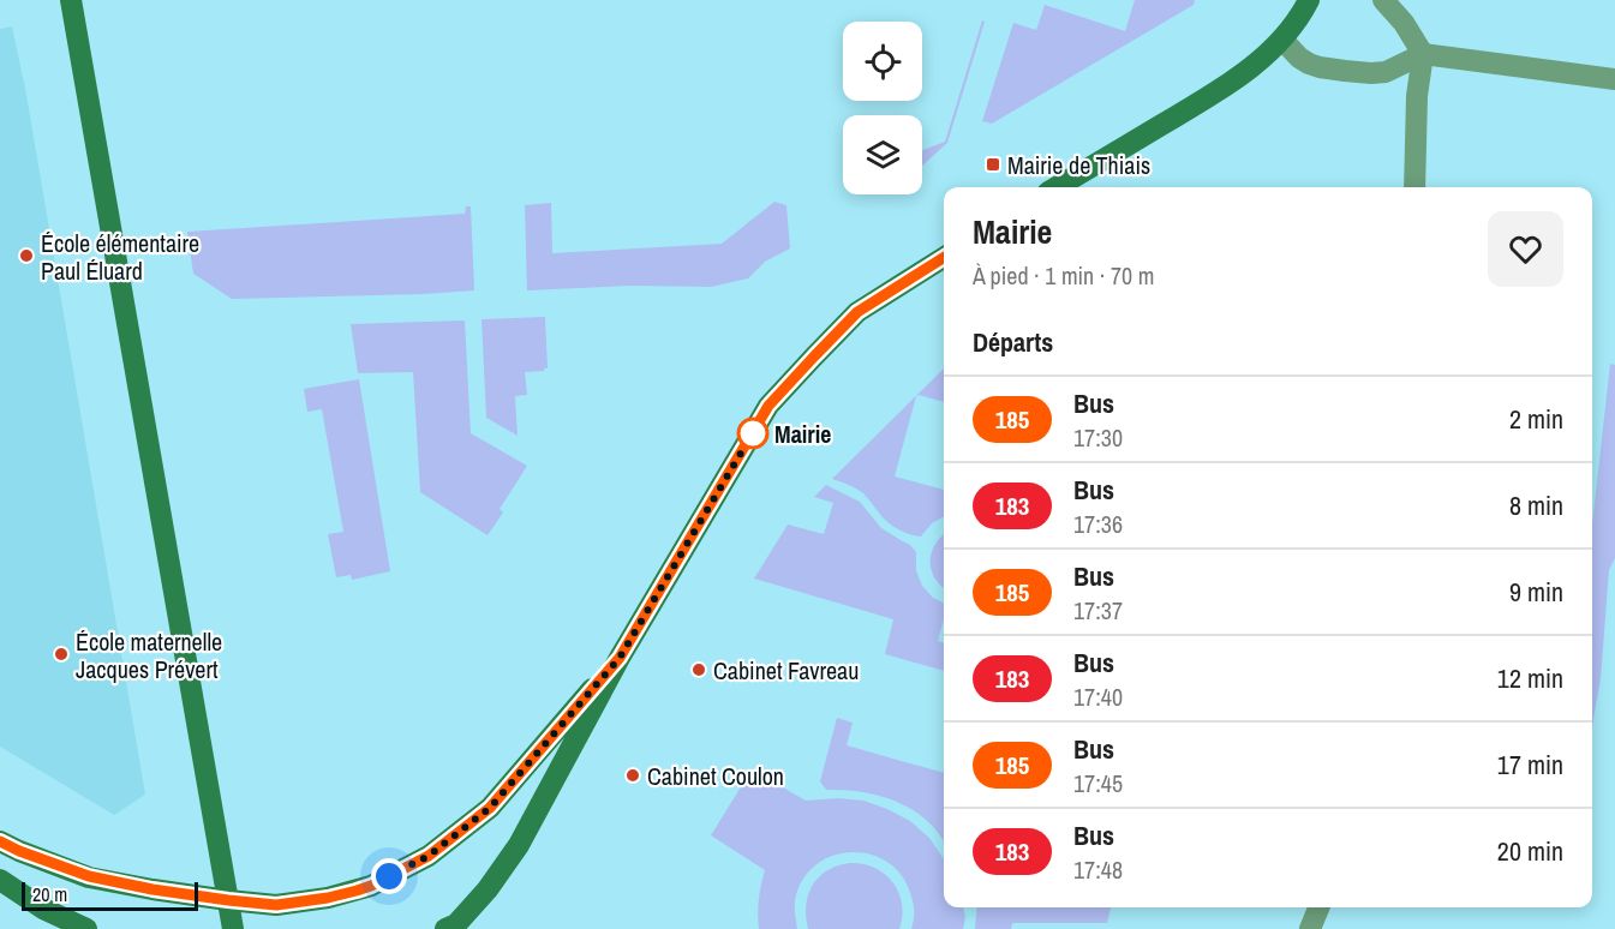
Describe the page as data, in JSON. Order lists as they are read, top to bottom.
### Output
{
  "places": {
    "transit": ["Mairie de Thiais"],
    "other": [
      "École élémentaire Paul Éluard",
      "Mairie",
      "École maternelle Jacques Prévert",
      "Cabinet Favreau",
      "Cabinet Coulon"
    ]
  },
  "lines": ["bus line 185"],
  "scale_bar": "20 m",
  "page": {
    "heading": [
      ["Mairie", "À pied · 1 min · 70 m"],
      "Départs"
    ],
    "list": [
      {
        "mark": "185",
        "name": "Bus",
        "note": "17:30",
        "value": "2 min"
      },
      {
        "mark": "183",
        "name": "Bus",
        "note": "17:36",
        "value": "8 min"
      },
      {
        "mark": "185",
        "name": "Bus",
        "note": "17:37",
        "value": "9 min"
      },
      {
        "mark": "183",
        "name": "Bus",
        "note": "17:40",
        "value": "12 min"
      },
      {
        "mark": "185",
        "name": "Bus",
        "note": "17:45",
        "value": "17 min"
      },
      {
        "mark": "183",
        "name": "Bus",
        "note": "17:48",
        "value": "20 min"
      }
    ],
    "scale": "20 m"
  }
}
